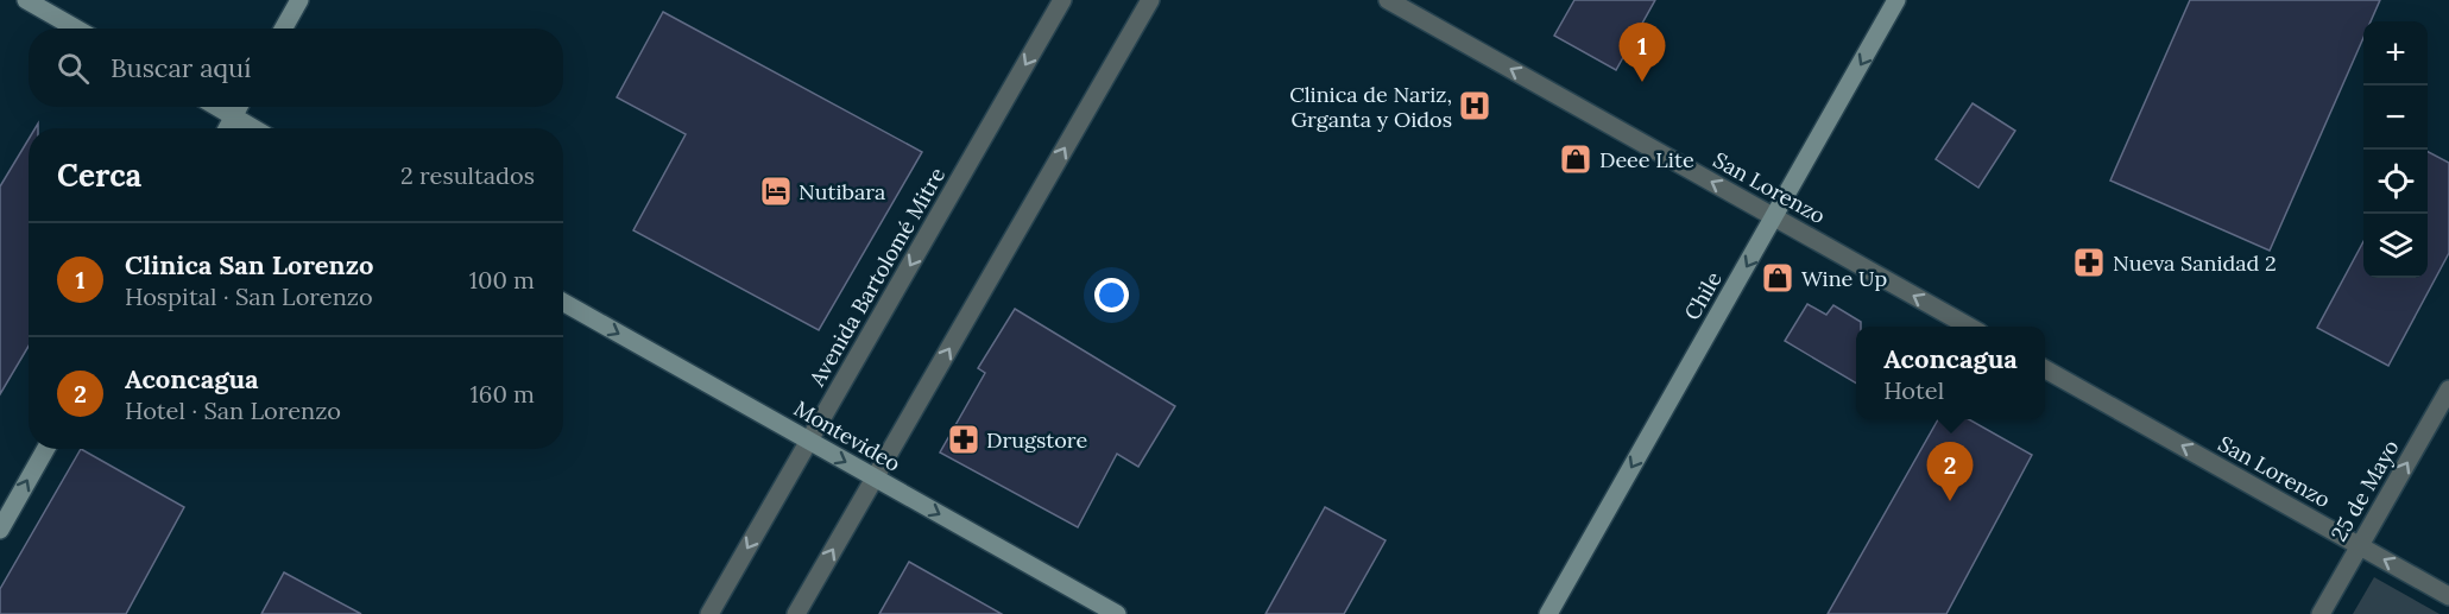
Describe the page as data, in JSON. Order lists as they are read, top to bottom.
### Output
{
  "streets": {
    "street": [
      "San Lorenzo",
      "Avenida Bartolomé Mitre",
      "Chile",
      "Montevideo",
      "25 de Mayo"
    ]
  },
  "crossings": [
    ["San Lorenzo", "Chile"],
    ["San Lorenzo", "25 de Mayo"],
    ["Avenida Bartolomé Mitre", "Montevideo"]
  ],
  "one_way": [
    "San Lorenzo",
    "Chile",
    "Montevideo",
    "25 de Mayo"
  ],
  "places": {
    "hospital": ["Clinica de Nariz, Grganta y Oidos"],
    "shop": ["Deee Lite", "Wine Up"],
    "hotel": ["Nutibara"],
    "pharmacy": ["Nueva Sanidad 2", "Drugstore"]
  },
  "page": {
    "map_buttons": ["+", "−"],
    "pins": ["1", "2"],
    "search": "Buscar aquí",
    "heading": ["Cerca", "2 resultados"],
    "list": [
      {
        "mark": "1",
        "name": "Clinica San Lorenzo",
        "note": "Hospital · San Lorenzo",
        "value": "100 m"
      },
      {
        "mark": "2",
        "name": "Aconcagua",
        "note": "Hotel · San Lorenzo",
        "value": "160 m"
      }
    ],
    "popup": ["Aconcagua", "Hotel"]
  }
}
